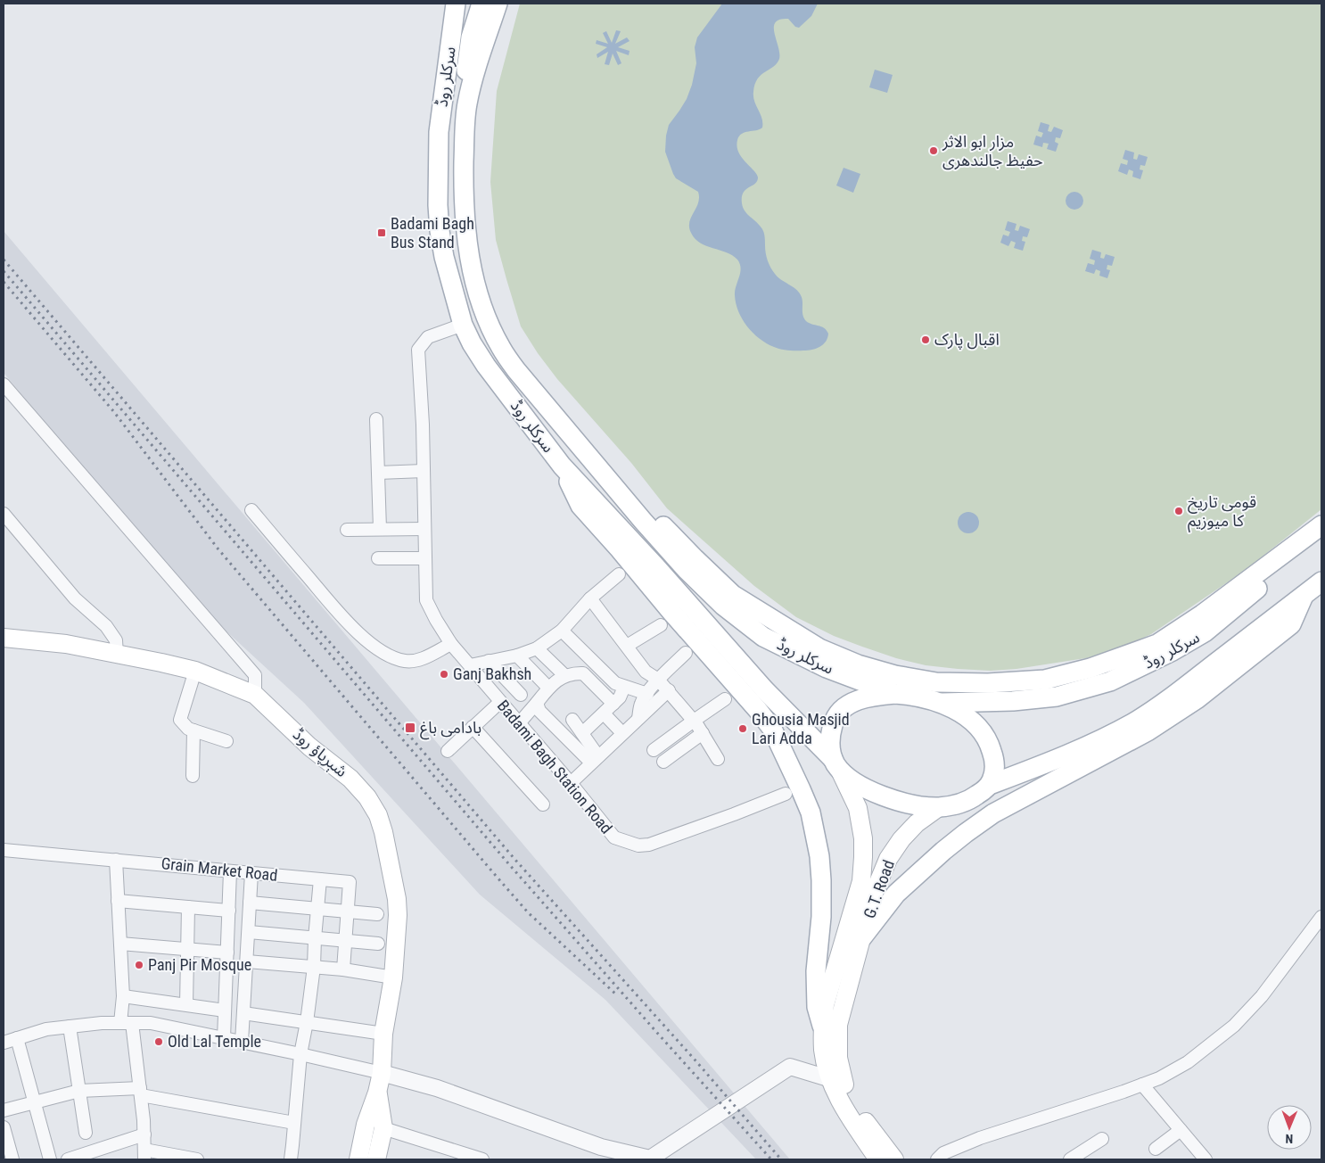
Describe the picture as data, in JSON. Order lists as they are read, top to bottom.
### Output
{
  "streets": {
    "main road": ["سرکلر روڈ", "شېرپاؤ روڈ", "G.T. Road"],
    "street": ["Badami Bagh Station Road", "Grain Market Road"]
  },
  "crossings": [
    ["سرکلر روڈ", "Badami Bagh Station Road"],
    ["سرکلر روڈ", "G.T. Road"]
  ],
  "places": {
    "other": [
      "مزار ابو الاثر حفیظ جالندھری",
      "اقبال پارک",
      "قومی تاریخ کا میوزیم",
      "Ganj Bakhsh",
      "Ghousia Masjid Lari Adda",
      "Panj Pir Mosque",
      "Old Lal Temple"
    ],
    "transit": ["Badami Bagh Bus Stand", "بادامی باغ"]
  },
  "north": "bottom"
}
